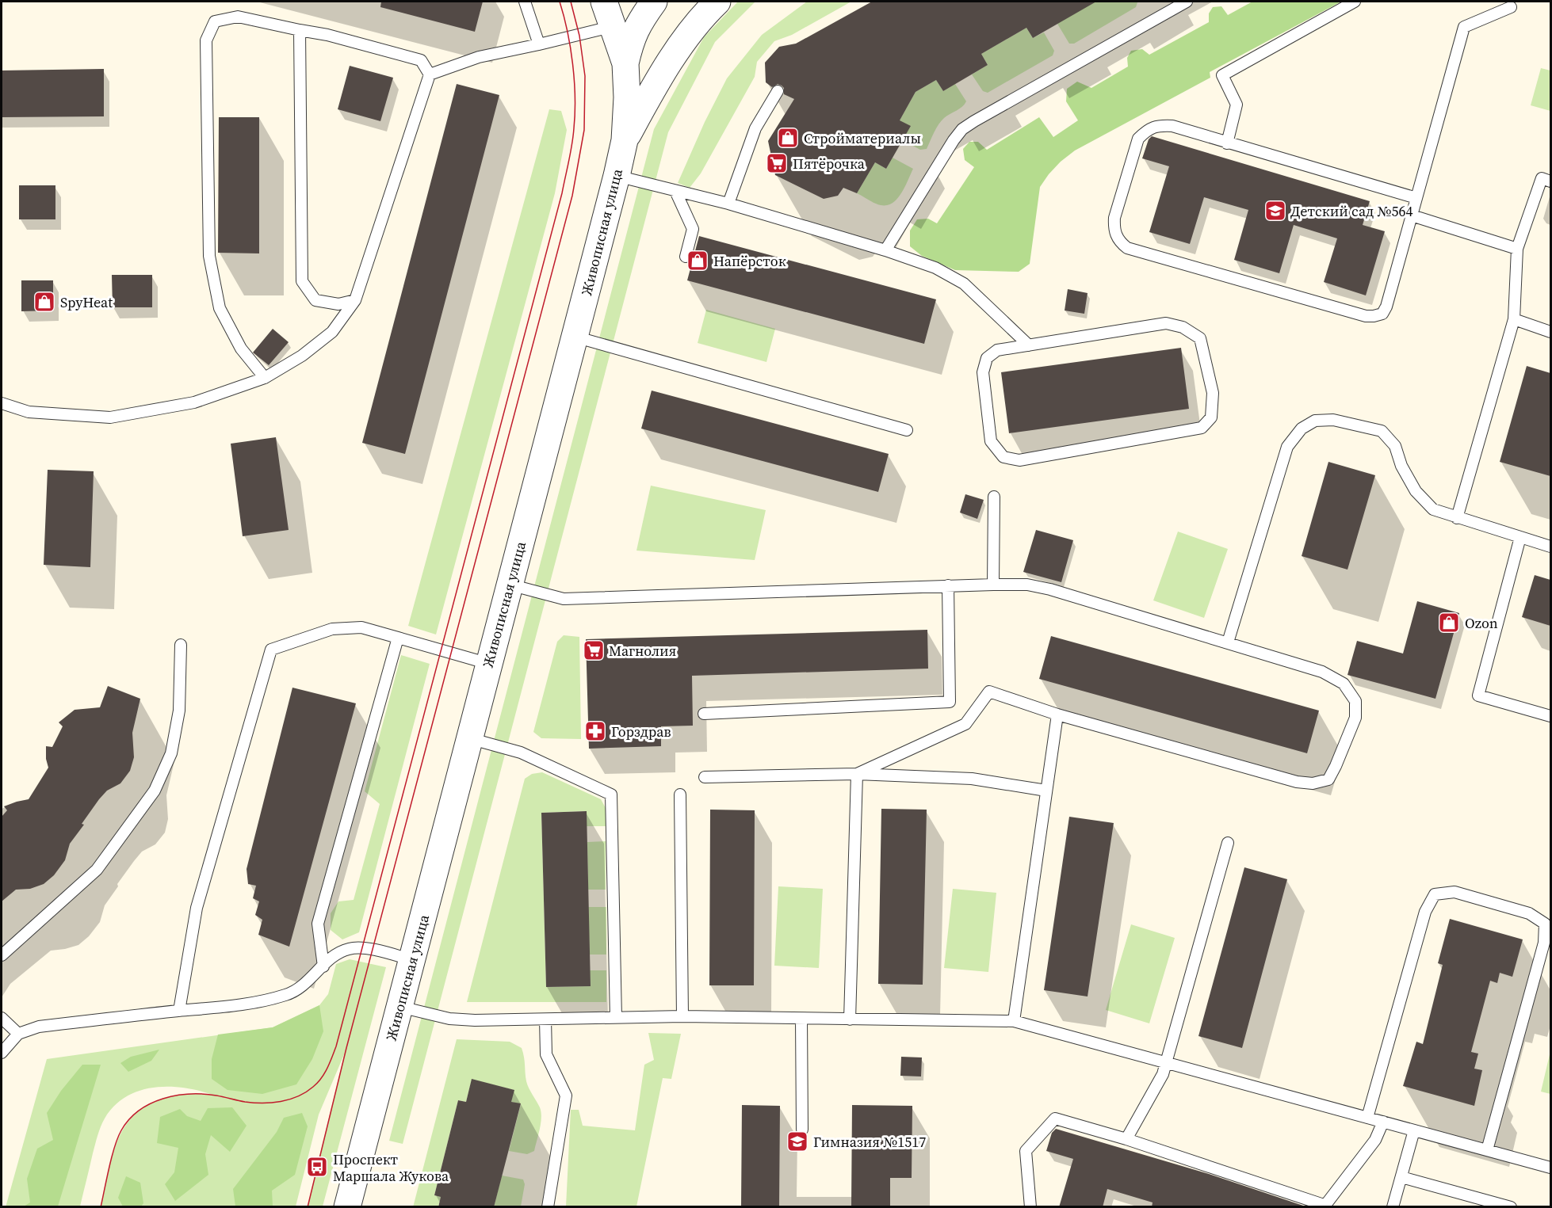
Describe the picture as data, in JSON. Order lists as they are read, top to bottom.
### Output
{
  "streets": {
    "street": ["Живописная улица"]
  },
  "places": {
    "shop": [
      "Стройматериалы",
      "Напёрсток",
      "SpyHeat",
      "Ozon"
    ],
    "supermarket": ["Пятёрочка", "Магнолия"],
    "school or university": ["Детский сад №564", "Гимназия №1517"],
    "pharmacy": ["Горздрав"],
    "bus stop": ["Проспект Маршала Жукова"]
  }
}
